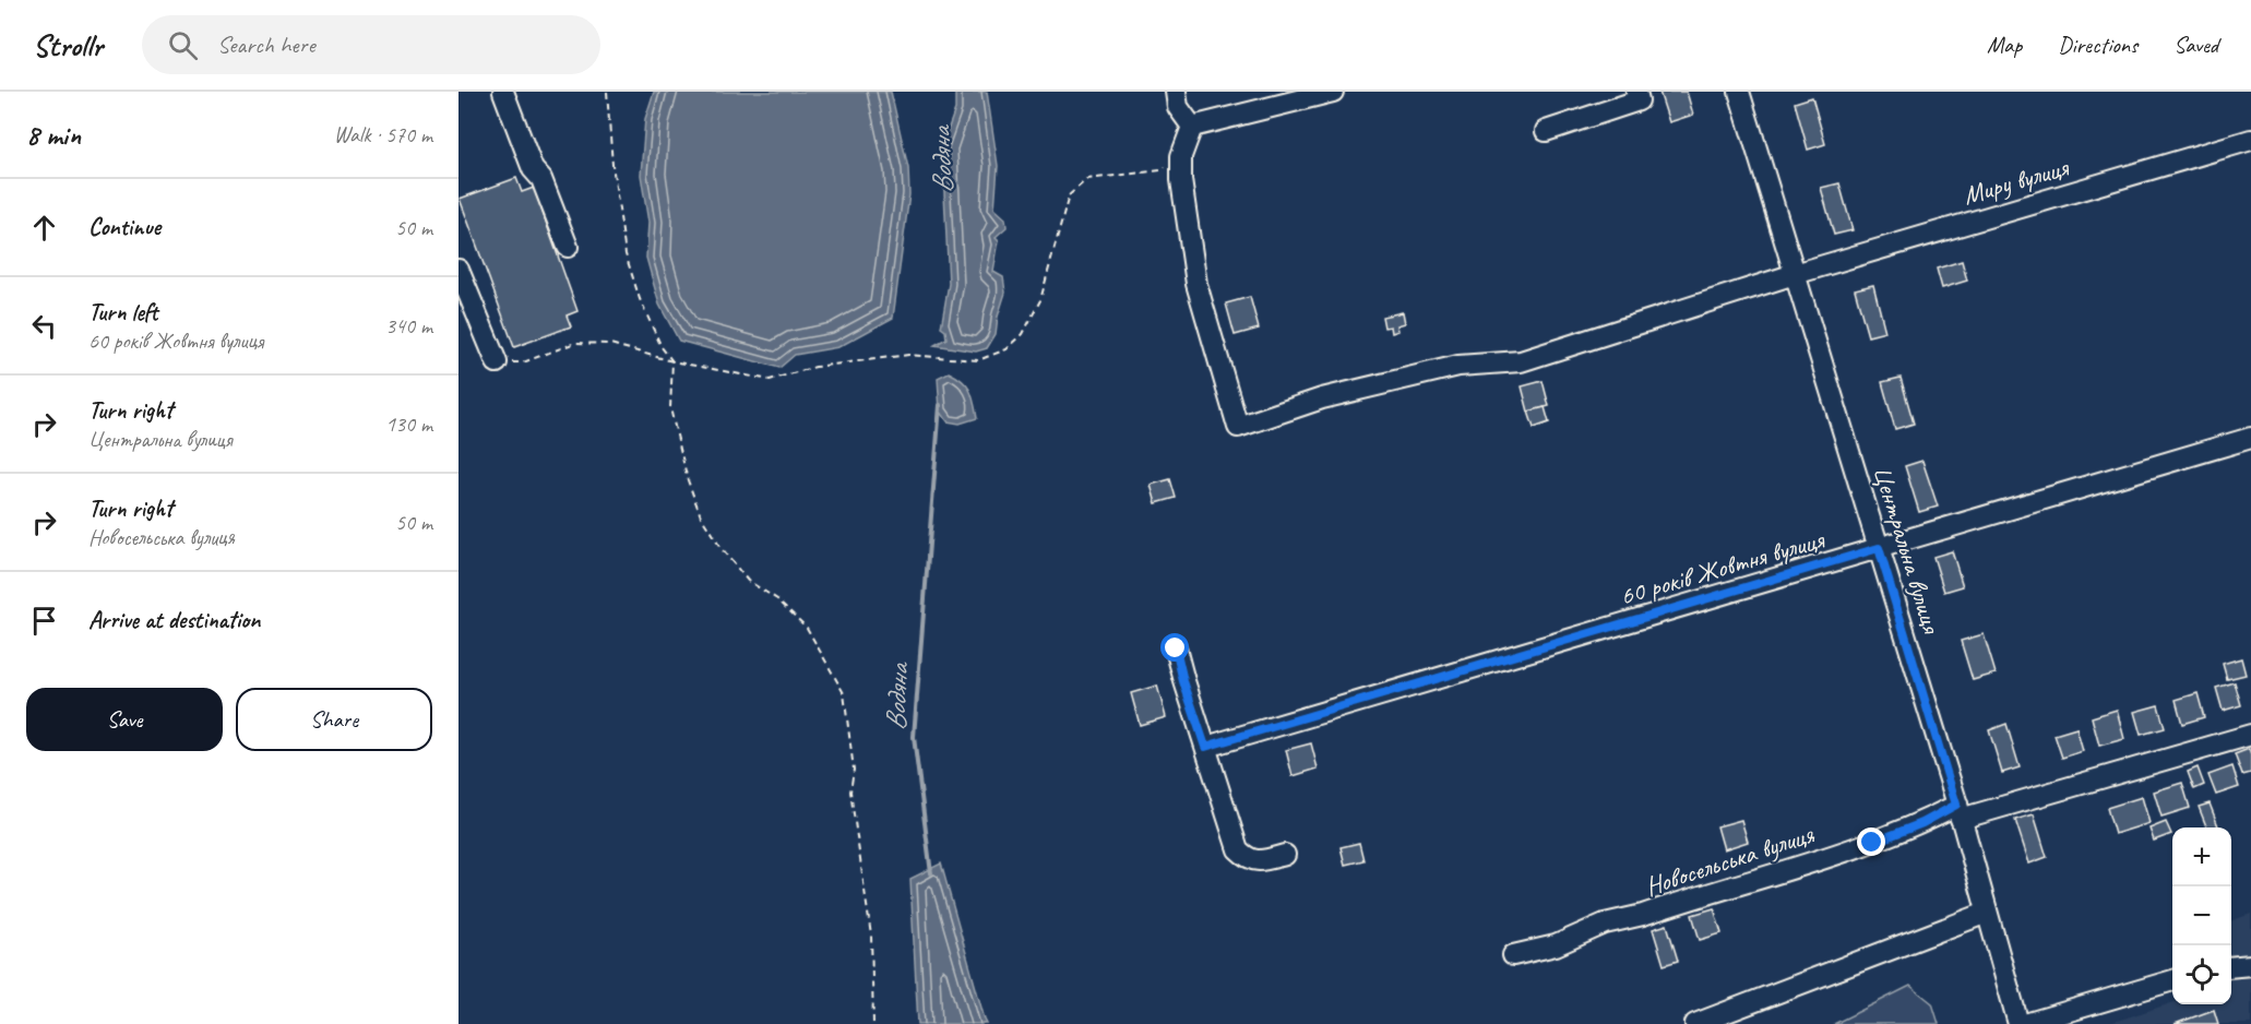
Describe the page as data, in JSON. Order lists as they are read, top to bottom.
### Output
{
  "streets": {
    "street": [
      "Миру вулиця",
      "Центральна вулиця",
      "60 років Жовтня вулиця",
      "Новосельська вулиця"
    ]
  },
  "crossings": [
    ["Миру вулиця", "Центральна вулиця"],
    ["Центральна вулиця", "60 років Жовтня вулиця"],
    ["Центральна вулиця", "Новосельська вулиця"]
  ],
  "water": ["Водяна"],
  "page": {
    "header": "Strollr",
    "search": "Search here",
    "nav": ["Map", "Directions", "Saved"],
    "heading": ["8 min", "Walk · 570 m"],
    "list": [
      ["Continue", "50 m"],
      ["Turn left", "60 років Жовтня вулиця", "340 m"],
      ["Turn right", "Центральна вулиця", "130 m"],
      ["Turn right", "Новосельська вулиця", "50 m"],
      "Arrive at destination"
    ],
    "buttons": ["Save", "Share"],
    "map_buttons": ["+", "−"]
  }
}
